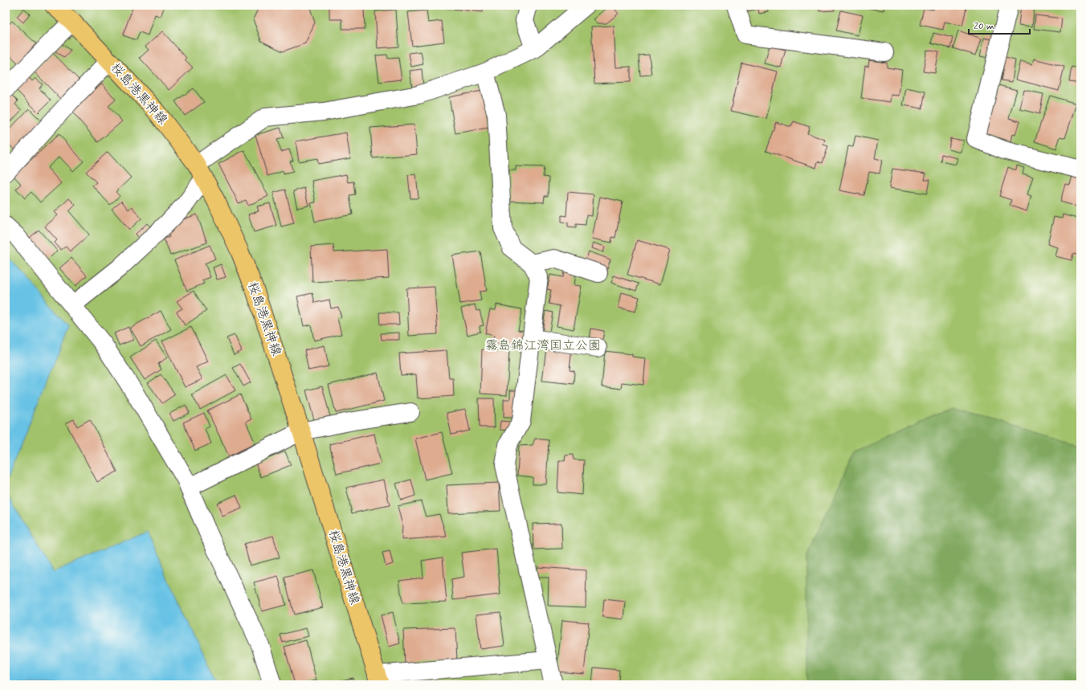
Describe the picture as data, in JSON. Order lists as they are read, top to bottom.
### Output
{
  "streets": {
    "main road": ["桜島港黒神線"]
  },
  "parks": ["霧島錦江湾国立公園"],
  "scale_bar": "20 m"
}
